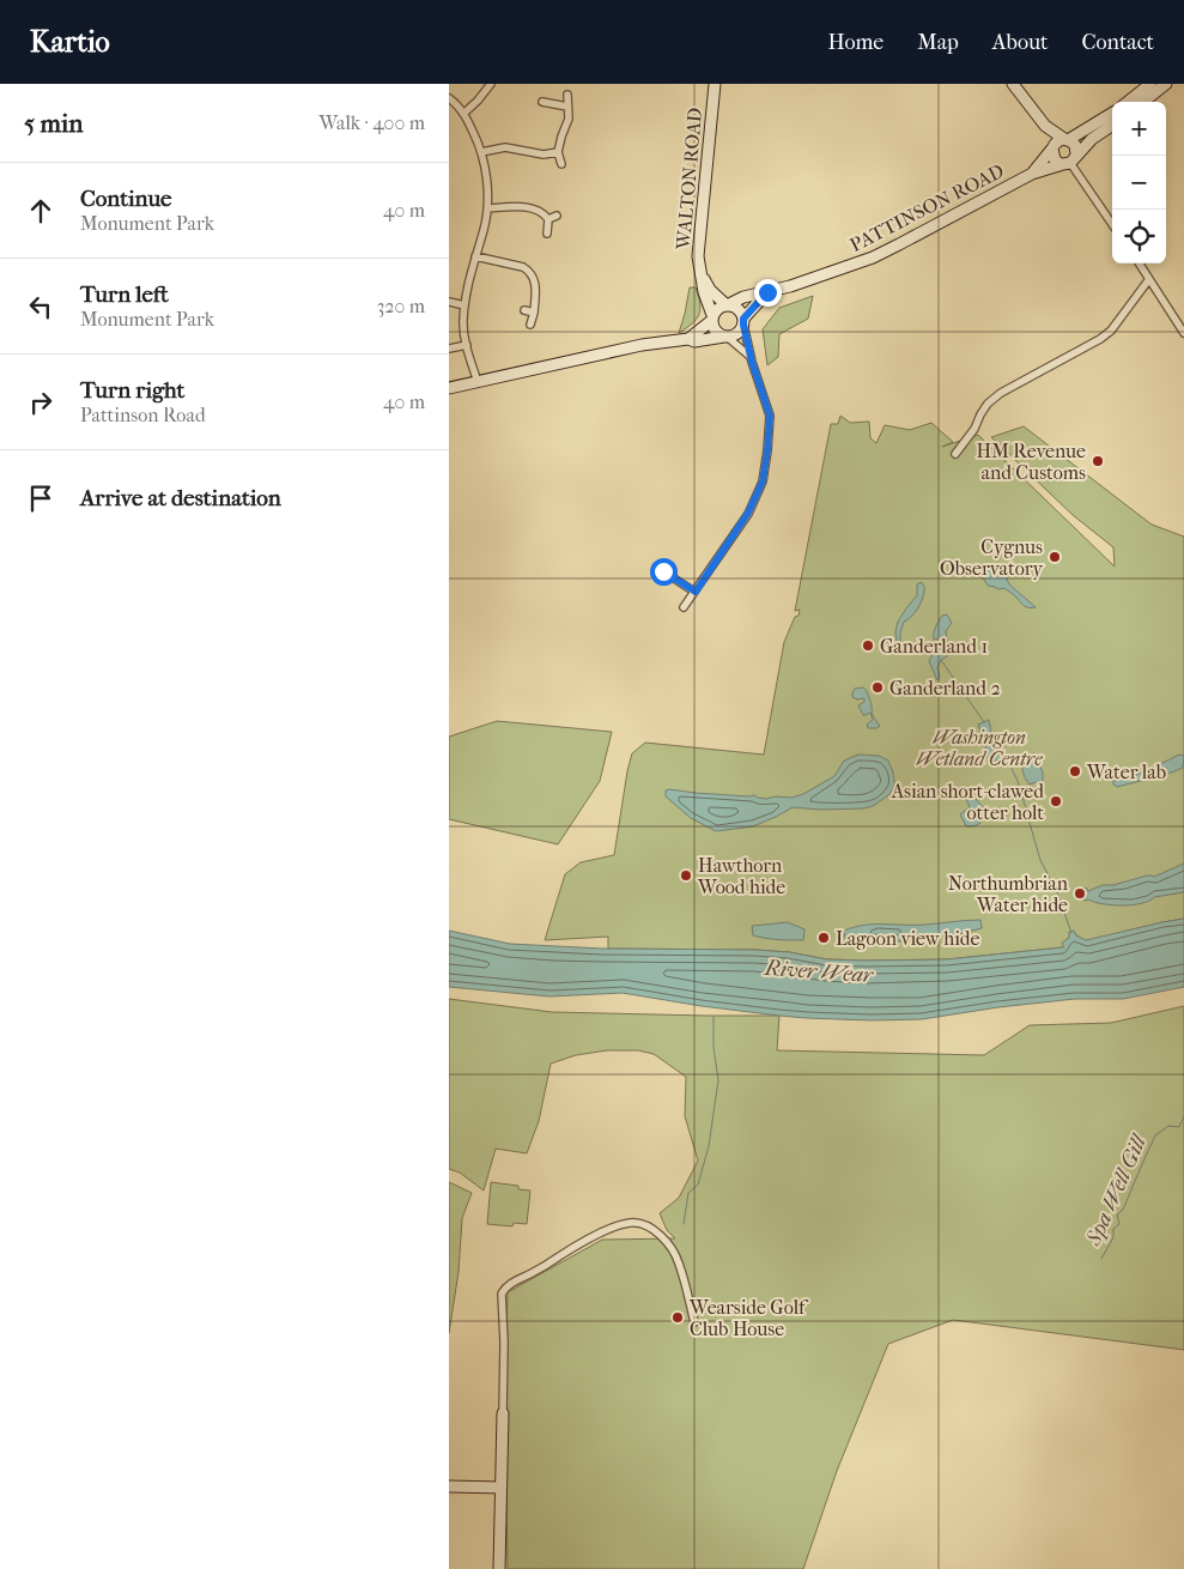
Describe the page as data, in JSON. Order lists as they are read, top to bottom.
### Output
{
  "streets": {
    "street": ["WALTON ROAD", "PATTINSON ROAD"]
  },
  "crossings": [
    ["WALTON ROAD", "PATTINSON ROAD"]
  ],
  "water": ["River Wear", "Spa Well Gill"],
  "parks": ["Washington Wetland Centre"],
  "places": [
    "HM Revenue and Customs",
    "Cygnus Observatory",
    "Ganderland 1",
    "Ganderland 2",
    "Water lab",
    "Asian short-clawed otter holt",
    "Hawthorn Wood hide",
    "Northumbrian Water hide",
    "Lagoon view hide",
    "Wearside Golf Club House"
  ],
  "page": {
    "header": "Kartio",
    "nav": [
      "Home",
      "Map",
      "About",
      "Contact"
    ],
    "heading": ["5 min", "Walk · 400 m"],
    "map_buttons": ["+", "−"],
    "list": [
      ["Continue", "Monument Park", "40 m"],
      ["Turn left", "Monument Park", "320 m"],
      ["Turn right", "Pattinson Road", "40 m"],
      "Arrive at destination"
    ]
  }
}
